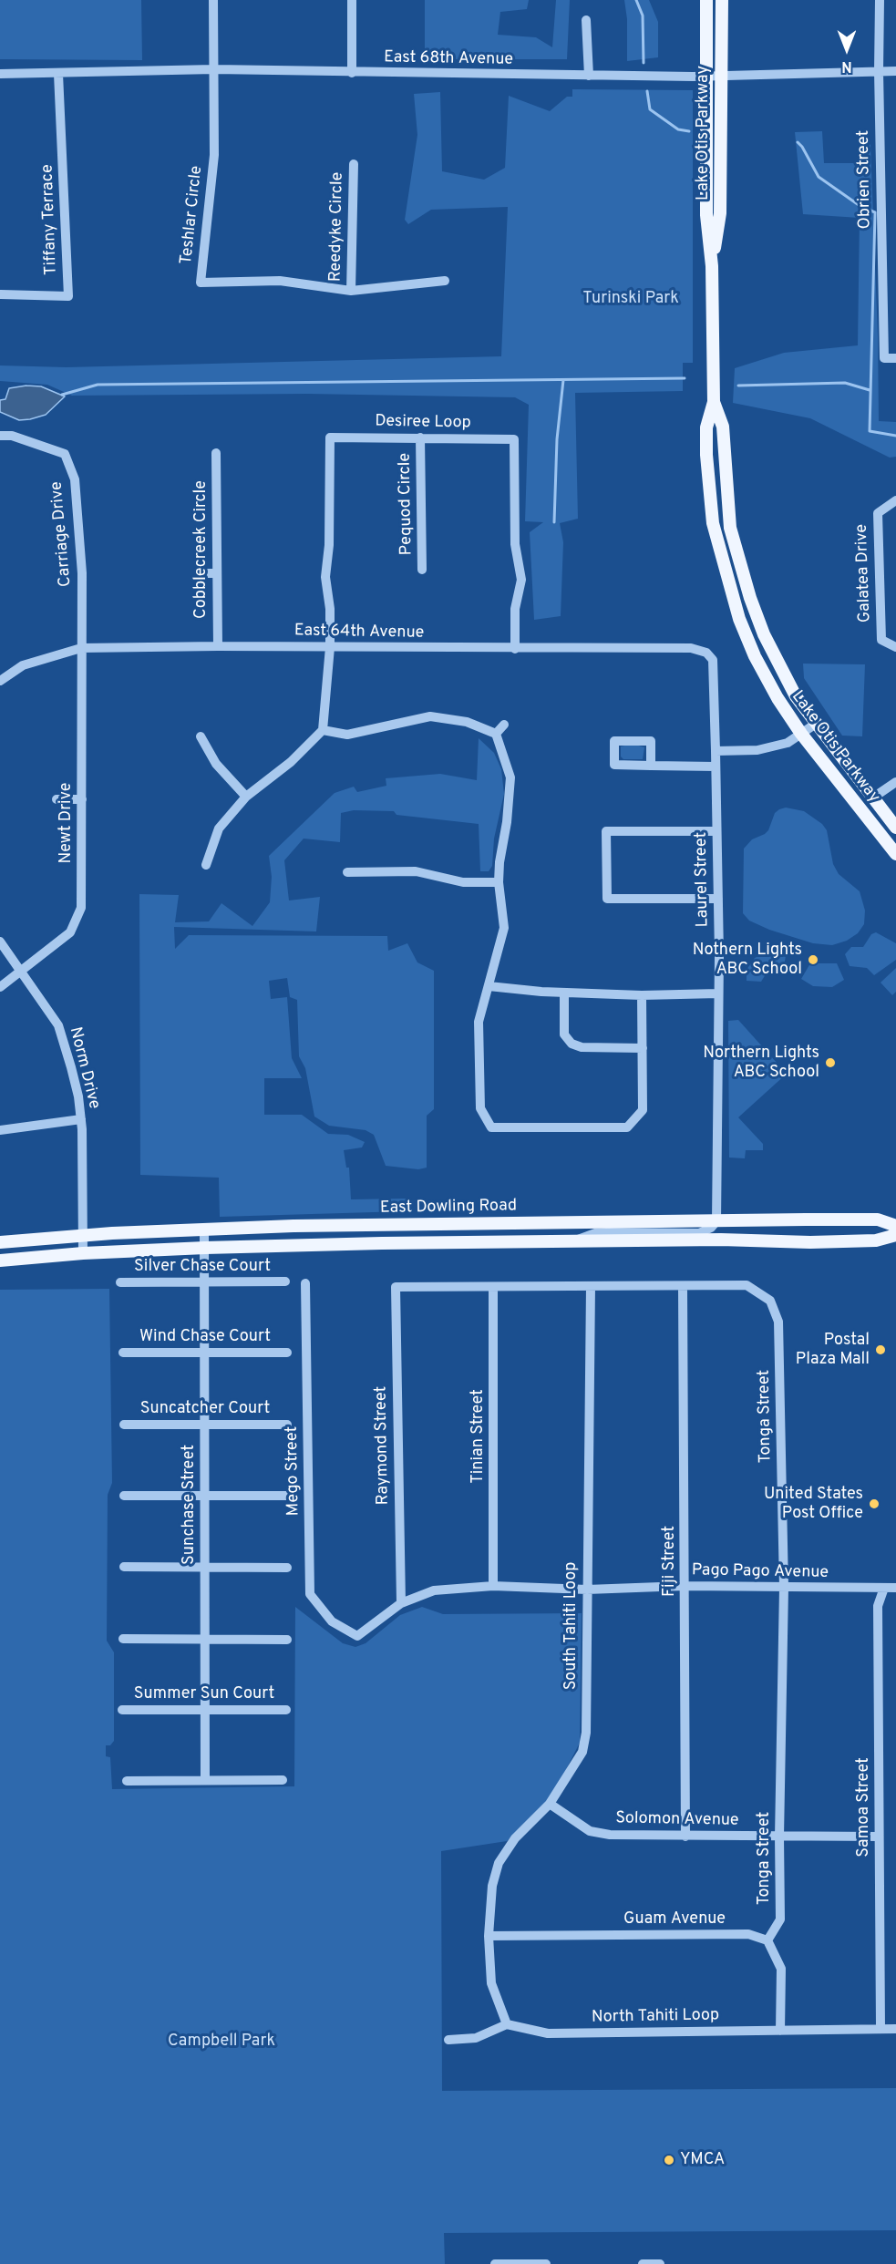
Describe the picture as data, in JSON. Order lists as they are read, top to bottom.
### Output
{
  "streets": {
    "main road": ["Lake Otis Parkway", "East Dowling Road"],
    "street": [
      "East 68th Avenue",
      "Obrien Street",
      "Teshlar Circle",
      "Tiffany Terrace",
      "Reedyke Circle",
      "Desiree Loop",
      "Pequod Circle",
      "Carriage Drive",
      "Cobblecreek Circle",
      "Galatea Drive",
      "East 64th Avenue",
      "Newt Drive",
      "Laurel Street",
      "Norm Drive",
      "Silver Chase Court",
      "Wind Chase Court",
      "Suncatcher Court",
      "Tonga Street",
      "Tinian Street",
      "Raymond Street",
      "Mego Street",
      "Sunchase Street",
      "Fiji Street",
      "Pago Pago Avenue",
      "South Tahiti Loop",
      "Summer Sun Court",
      "Samoa Street",
      "Solomon Avenue",
      "Guam Avenue",
      "North Tahiti Loop"
    ]
  },
  "crossings": [
    ["East 68th Avenue", "Lake Otis Parkway"],
    ["East 68th Avenue", "Obrien Street"],
    ["East 68th Avenue", "Teshlar Circle"],
    ["East 68th Avenue", "Tiffany Terrace"],
    ["Teshlar Circle", "Reedyke Circle"],
    ["Desiree Loop", "Pequod Circle"],
    ["Desiree Loop", "East 64th Avenue"],
    ["Carriage Drive", "East 64th Avenue"],
    ["Carriage Drive", "Newt Drive"],
    ["Cobblecreek Circle", "East 64th Avenue"],
    ["East 64th Avenue", "Newt Drive"],
    ["East 64th Avenue", "Laurel Street"],
    ["Newt Drive", "Norm Drive"],
    ["Laurel Street", "East Dowling Road"],
    ["Norm Drive", "East Dowling Road"],
    ["East Dowling Road", "Sunchase Street"],
    ["Silver Chase Court", "Sunchase Street"],
    ["Wind Chase Court", "Sunchase Street"],
    ["Suncatcher Court", "Sunchase Street"],
    ["Tonga Street", "Tinian Street"],
    ["Tonga Street", "Raymond Street"],
    ["Tonga Street", "Fiji Street"],
    ["Tonga Street", "Pago Pago Avenue"],
    ["Tonga Street", "South Tahiti Loop"],
    ["Tonga Street", "Solomon Avenue"],
    ["Tonga Street", "Guam Avenue"],
    ["Tinian Street", "Pago Pago Avenue"],
    ["Raymond Street", "Pago Pago Avenue"],
    ["Mego Street", "Pago Pago Avenue"],
    ["Sunchase Street", "Summer Sun Court"],
    ["Fiji Street", "Pago Pago Avenue"],
    ["Fiji Street", "Solomon Avenue"],
    ["Pago Pago Avenue", "South Tahiti Loop"],
    ["Pago Pago Avenue", "Samoa Street"],
    ["South Tahiti Loop", "Solomon Avenue"],
    ["South Tahiti Loop", "Guam Avenue"],
    ["Samoa Street", "Solomon Avenue"],
    ["Samoa Street", "North Tahiti Loop"]
  ],
  "parks": ["Turinski Park", "Campbell Park"],
  "places": [
    "Nothern Lights ABC School",
    "Northern Lights ABC School",
    "Postal Plaza Mall",
    "United States Post Office",
    "YMCA"
  ],
  "north": "bottom"
}
